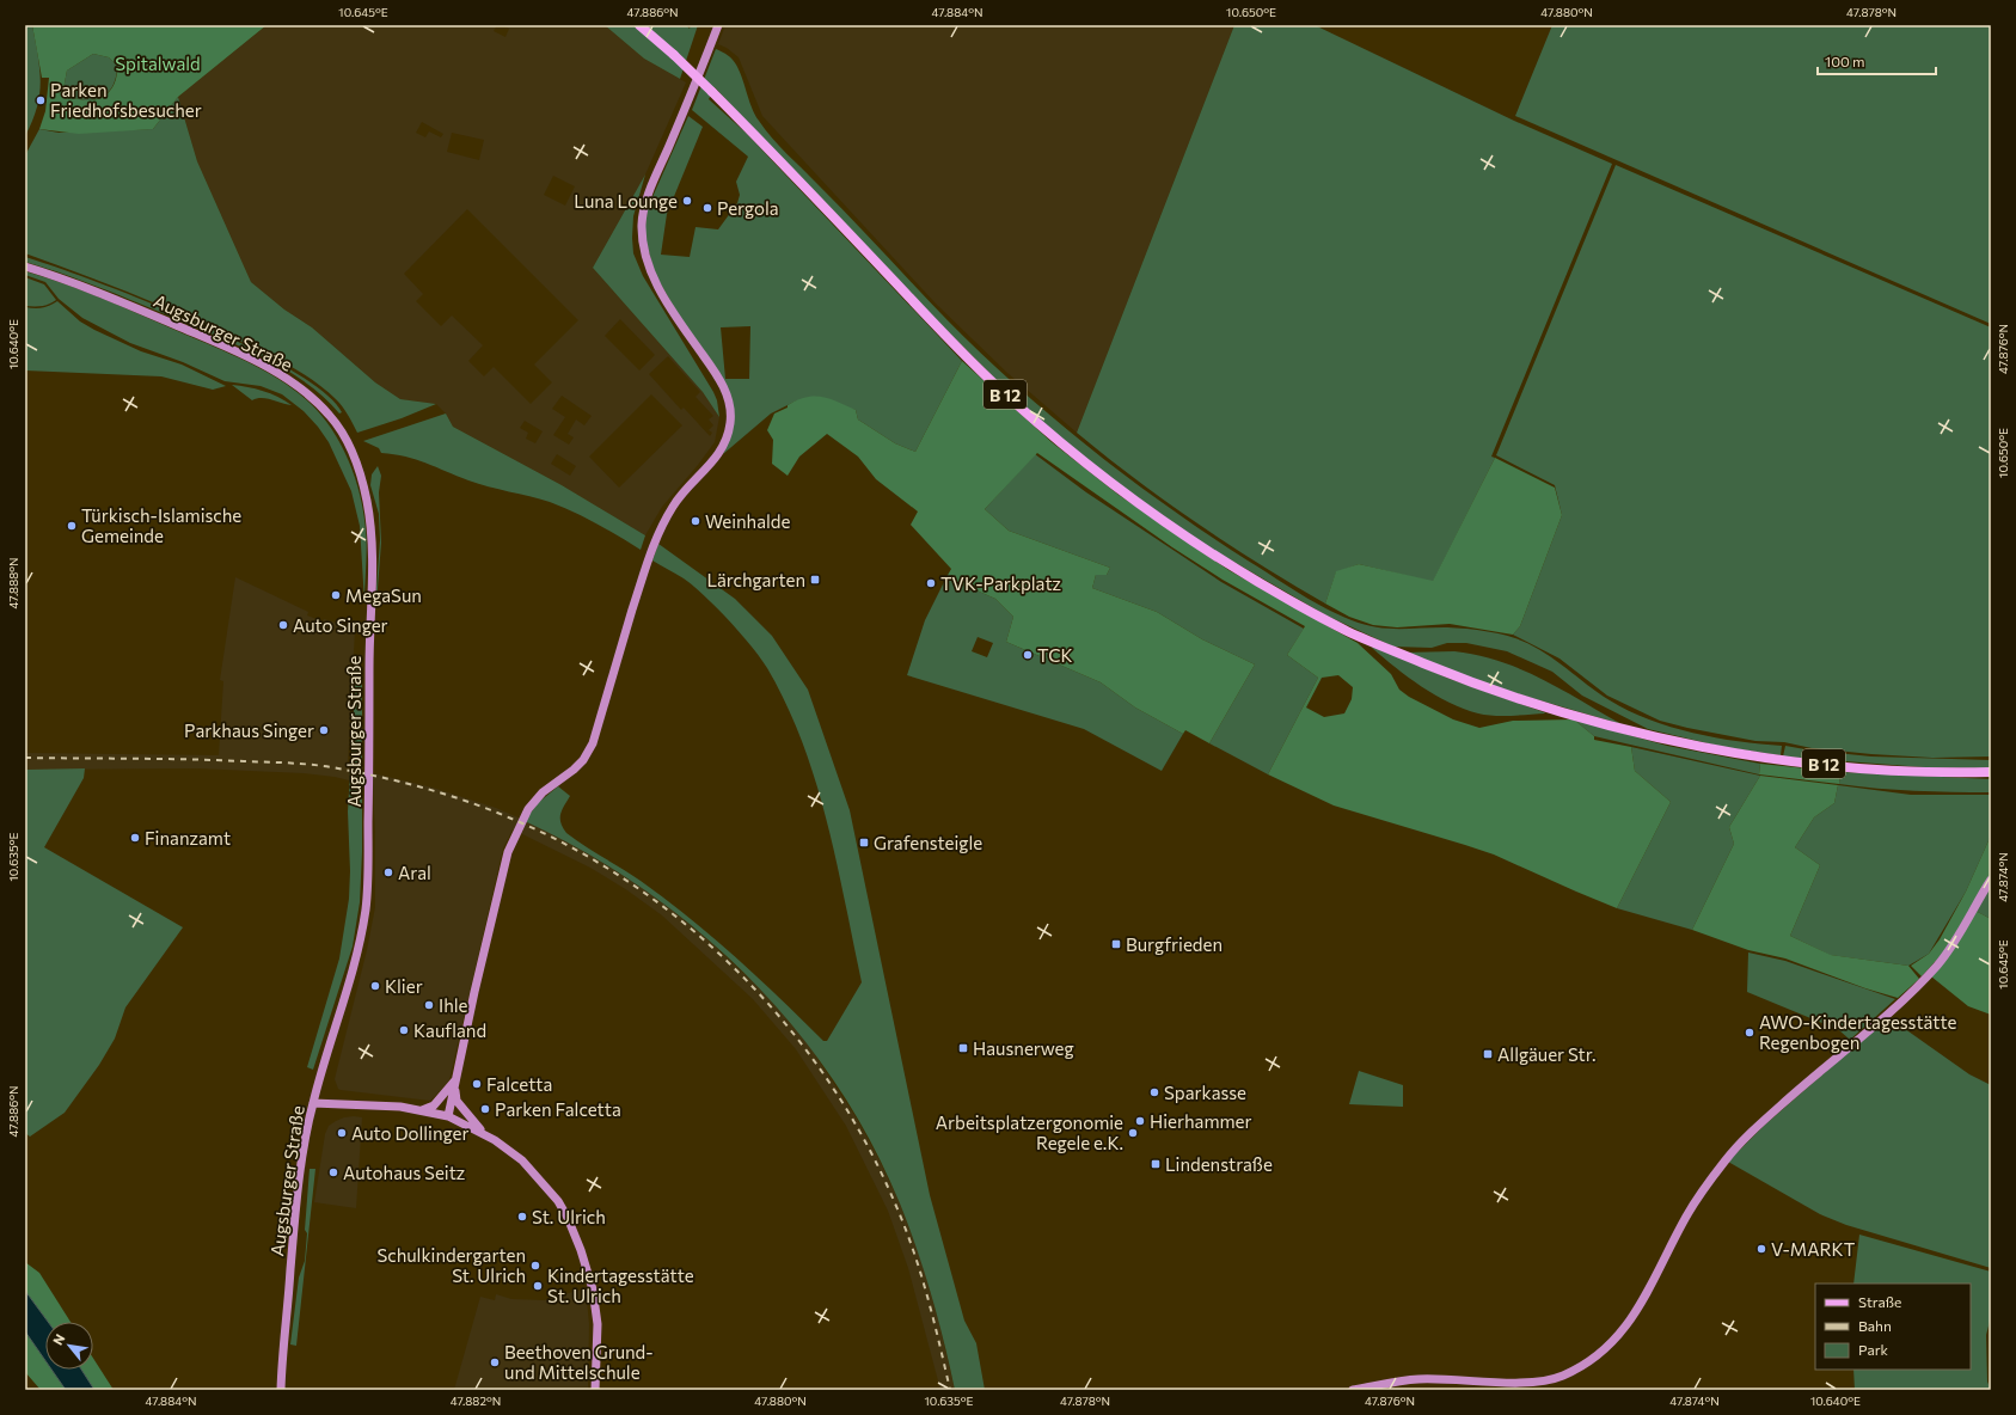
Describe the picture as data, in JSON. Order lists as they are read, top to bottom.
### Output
{
  "streets": {
    "main road": ["Augsburger Straße", "B 12"]
  },
  "parks": ["Spitalwald"],
  "places": {
    "other": [
      "Parken Friedhofsbesucher",
      "Luna Lounge",
      "Pergola",
      "Weinhalde",
      "Türkisch-Islamische Gemeinde",
      "TVK-Parkplatz",
      "MegaSun",
      "Auto Singer",
      "TCK",
      "Parkhaus Singer",
      "Finanzamt",
      "Aral",
      "Klier",
      "Ihle",
      "Kaufland",
      "AWO-Kindertagesstätte Regenbogen",
      "Falcetta",
      "Sparkasse",
      "Parken Falcetta",
      "Hierhammer",
      "Auto Dollinger",
      "Arbeitsplatzergonomie Regele e.K.",
      "Autohaus Seitz",
      "St. Ulrich",
      "V-MARKT",
      "Schulkindergarten St. Ulrich",
      "Kindertagesstätte St. Ulrich",
      "Beethoven Grund- und Mittelschule"
    ],
    "transit": [
      "Lärchgarten",
      "Grafensteigle",
      "Burgfrieden",
      "Hausnerweg",
      "Allgäuer Str.",
      "Lindenstraße"
    ]
  },
  "legend": ["Straße", "Bahn", "Park"],
  "scale_bar": "100 m",
  "north": "top left",
  "coordinates": [
    "10.645°E",
    "47.886°N",
    "47.884°N",
    "10.650°E",
    "47.880°N",
    "47.878°N",
    "10.640°E",
    "47.876°N",
    "47.888°N",
    "10.635°E",
    "47.874°N",
    "47.882°N"
  ]
}
